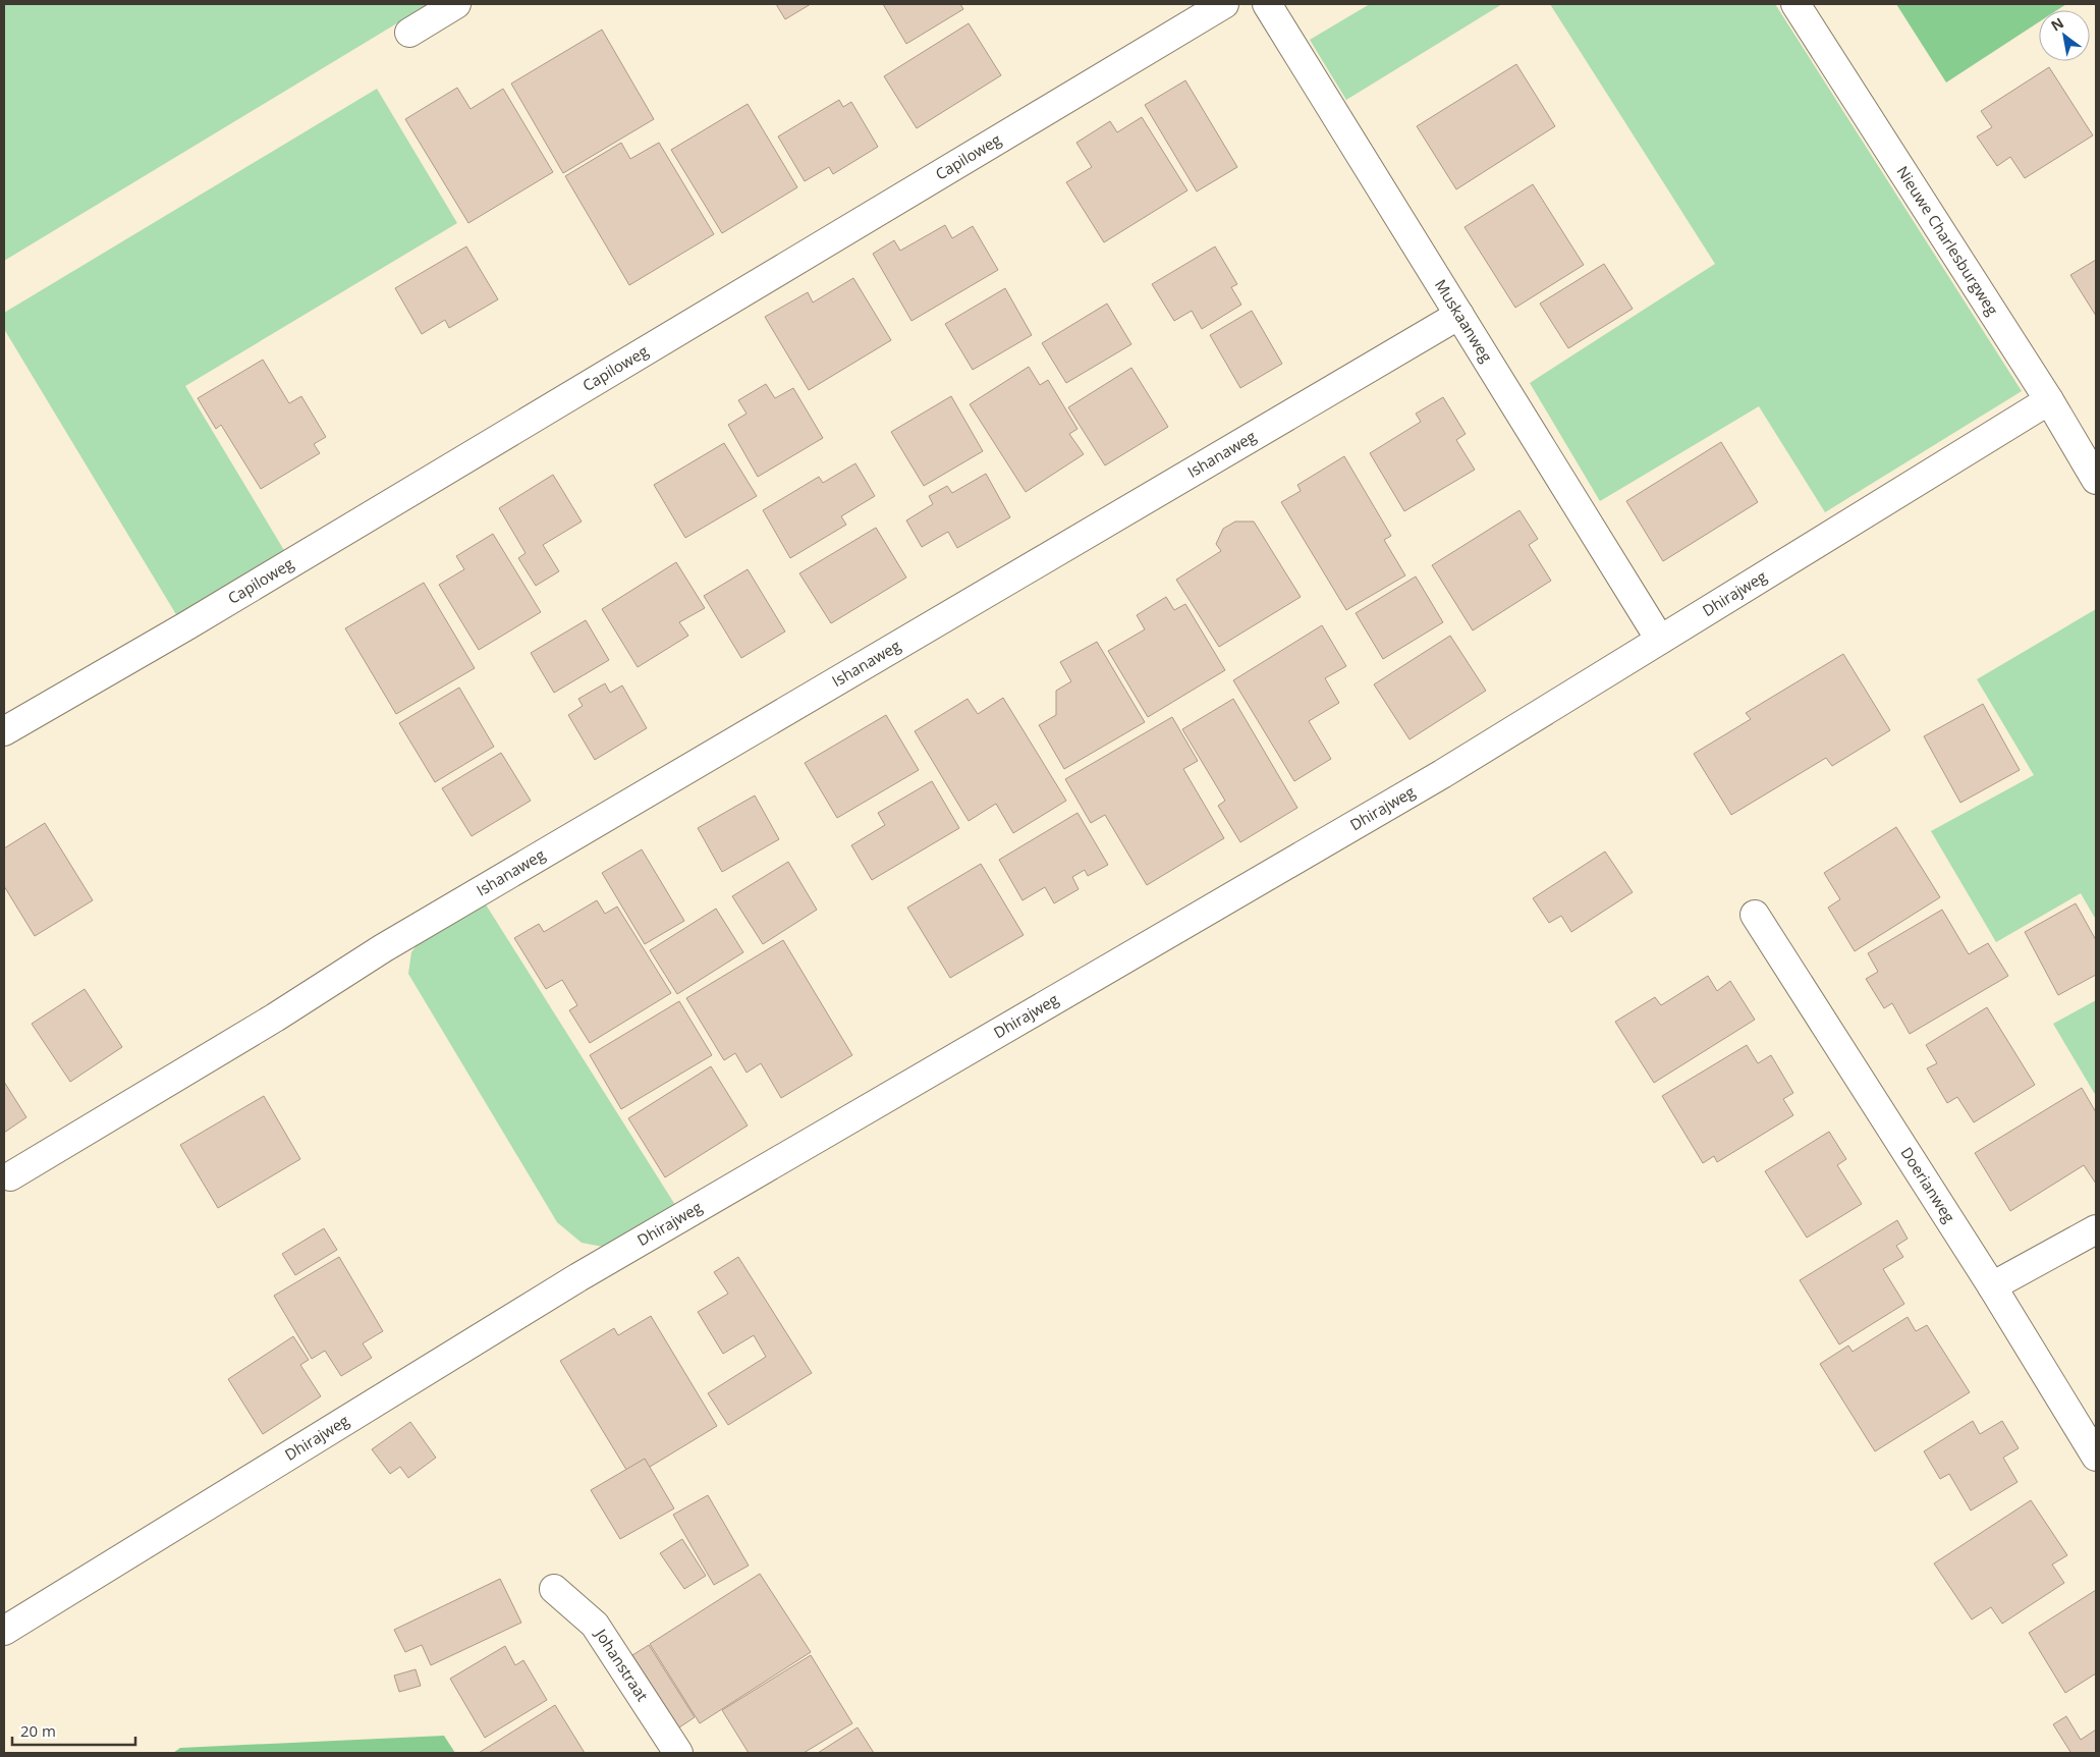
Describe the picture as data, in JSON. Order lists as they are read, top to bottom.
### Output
{
  "streets": {
    "street": [
      "Capiloweg",
      "Nieuwe Charlesburgweg",
      "Muskaanweg",
      "Ishanaweg",
      "Dhirajweg",
      "Doerianweg",
      "Johanstraat"
    ]
  },
  "crossings": [
    ["Nieuwe Charlesburgweg", "Dhirajweg"],
    ["Muskaanweg", "Ishanaweg"],
    ["Muskaanweg", "Dhirajweg"]
  ],
  "scale_bar": "20 m",
  "north": "top left"
}
